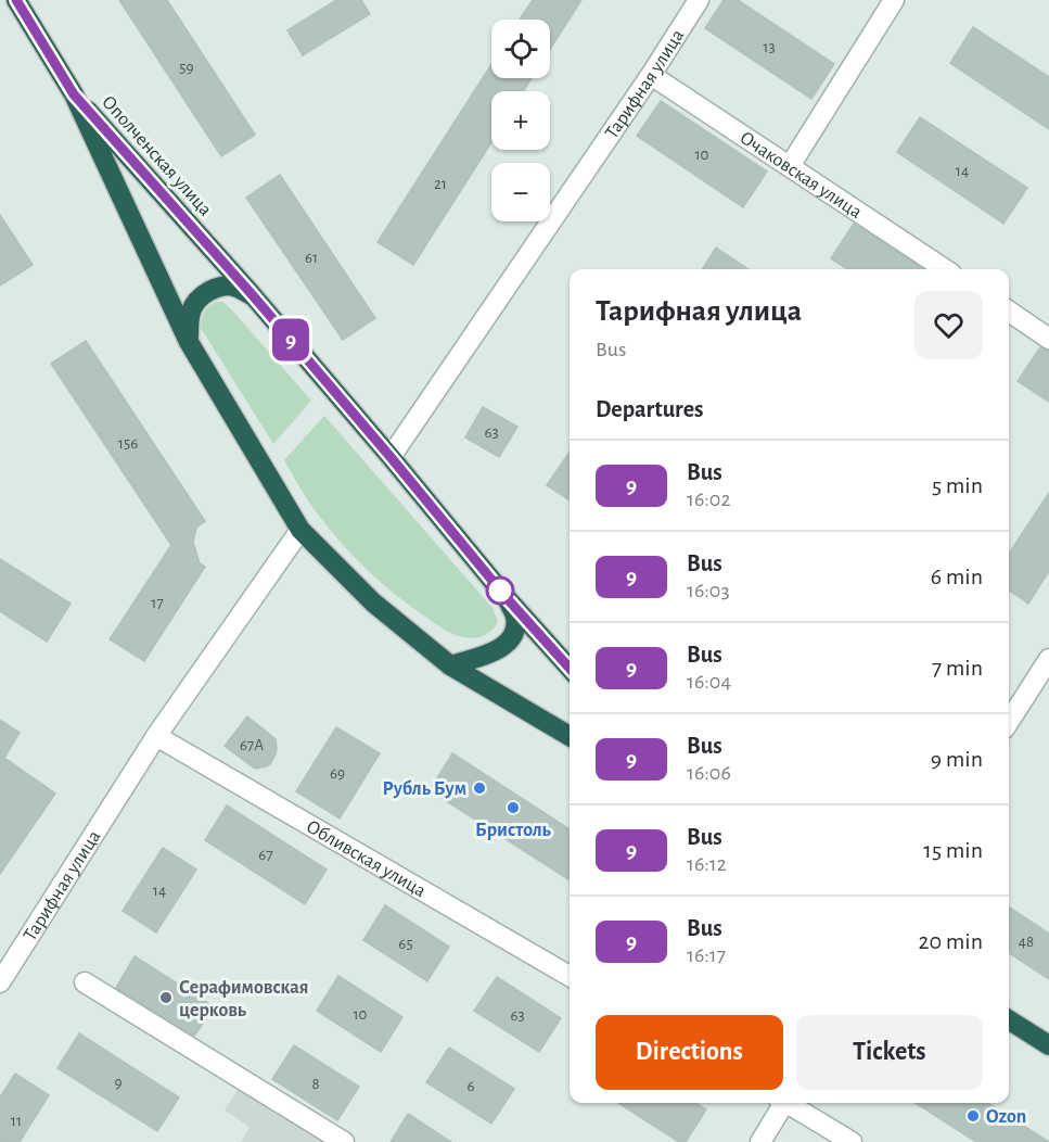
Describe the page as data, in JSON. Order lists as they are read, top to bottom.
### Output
{
  "streets": {
    "highway": ["Ополченская улица"],
    "street": ["Тарифная улица", "Очаковская улица", "Обливская улица"]
  },
  "crossings": [
    ["Тарифная улица", "Ополченская улица"],
    ["Тарифная улица", "Очаковская улица"],
    ["Тарифная улица", "Обливская улица"]
  ],
  "places": [
    "Рубль Бум",
    "Бристоль",
    "Серафимовская церковь",
    "Ozon"
  ],
  "lines": ["bus line 9"],
  "house_numbers": [
    "13",
    "59",
    "10",
    "14",
    "21",
    "61",
    "63",
    "156",
    "17",
    "67А",
    "69",
    "67",
    "14",
    "48",
    "65",
    "10",
    "63",
    "9",
    "8",
    "6",
    "11"
  ],
  "page": {
    "on_map": "9",
    "map_buttons": ["+", "−"],
    "heading": [
      ["Тарифная улица", "Bus"],
      "Departures"
    ],
    "list": [
      {
        "mark": "9",
        "name": "Bus",
        "note": "16:02",
        "value": "5 min"
      },
      {
        "mark": "9",
        "name": "Bus",
        "note": "16:03",
        "value": "6 min"
      },
      {
        "mark": "9",
        "name": "Bus",
        "note": "16:04",
        "value": "7 min"
      },
      {
        "mark": "9",
        "name": "Bus",
        "note": "16:06",
        "value": "9 min"
      },
      {
        "mark": "9",
        "name": "Bus",
        "note": "16:12",
        "value": "15 min"
      },
      {
        "mark": "9",
        "name": "Bus",
        "note": "16:17",
        "value": "20 min"
      }
    ],
    "buttons": ["Directions", "Tickets"]
  }
}
